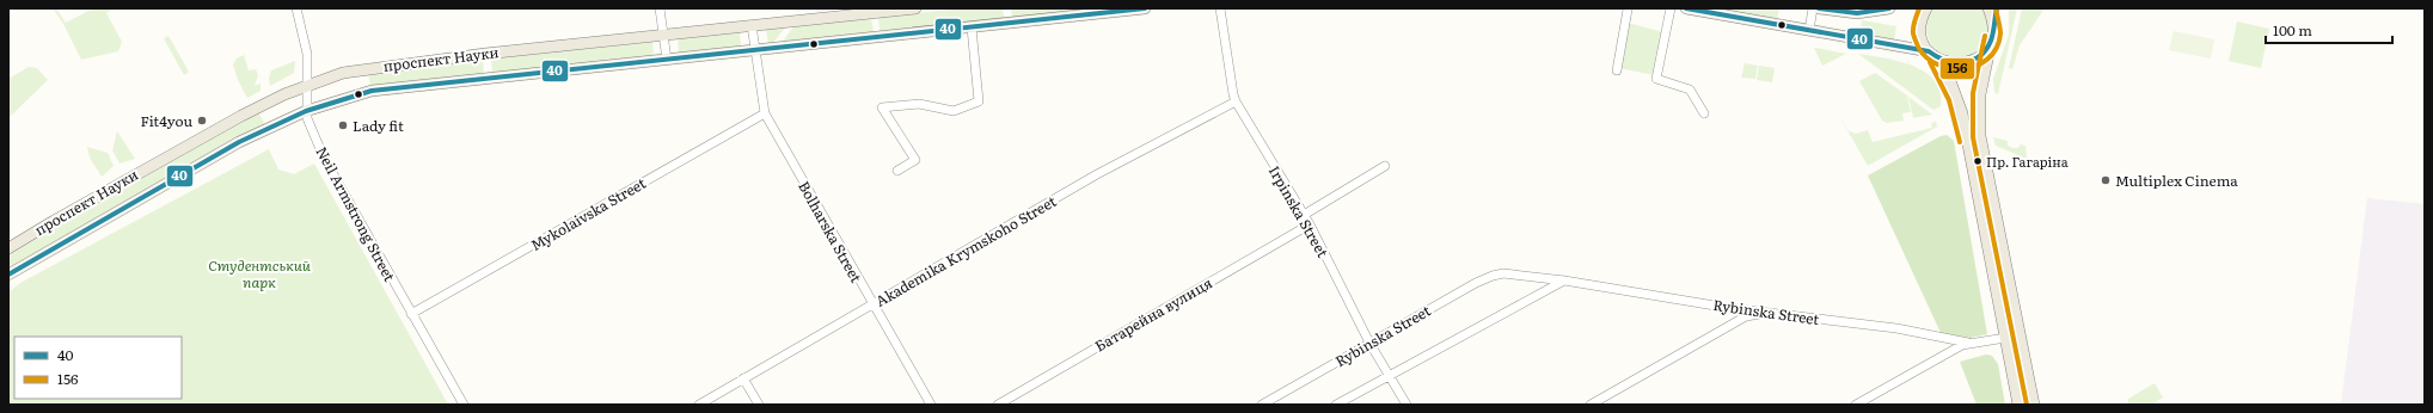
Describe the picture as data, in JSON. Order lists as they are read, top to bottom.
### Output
{
  "streets": {
    "main road": ["проспект Науки"],
    "street": [
      "Irpinska Street",
      "Neil Armstrong Street",
      "Mykolaivska Street",
      "Bolharska Street",
      "Akademika Krymskoho Street",
      "Rybinska Street",
      "Батарейна вулиця"
    ]
  },
  "crossings": [
    ["проспект Науки", "Neil Armstrong Street"],
    ["проспект Науки", "Bolharska Street"],
    ["Irpinska Street", "Akademika Krymskoho Street"],
    ["Irpinska Street", "Rybinska Street"],
    ["Irpinska Street", "Батарейна вулиця"],
    ["Neil Armstrong Street", "Mykolaivska Street"],
    ["Mykolaivska Street", "Bolharska Street"],
    ["Bolharska Street", "Akademika Krymskoho Street"]
  ],
  "parks": ["Студентський парк"],
  "places": [
    "Fit4you",
    "Lady fit",
    "Пр. Гагаріна",
    "Multiplex Cinema"
  ],
  "lines": ["transit line 40", "transit line 156"],
  "legend": ["40", "156"],
  "scale_bar": "100 m"
}
